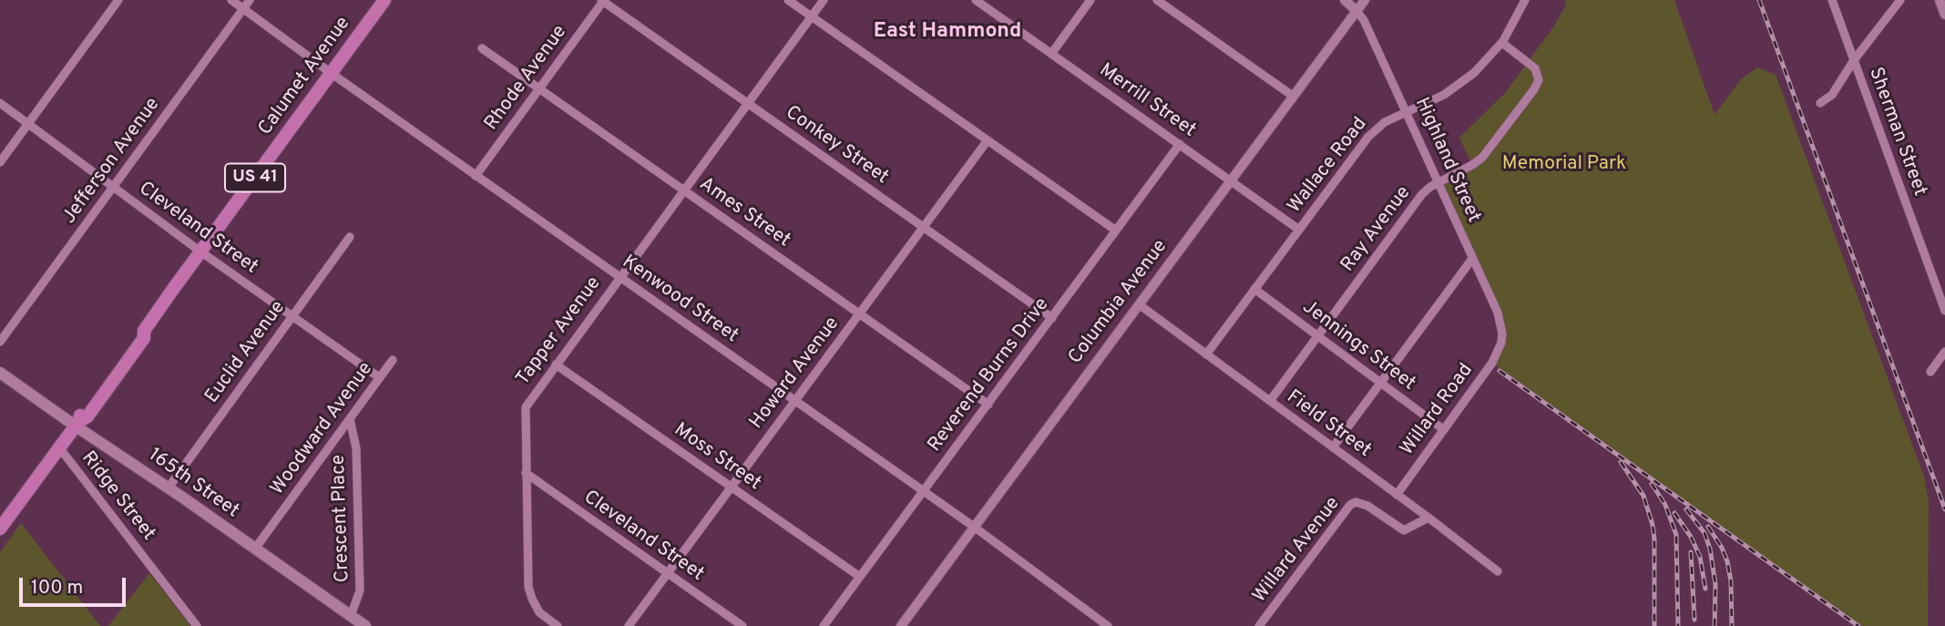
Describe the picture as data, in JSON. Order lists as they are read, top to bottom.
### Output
{
  "streets": {
    "main road": ["Calumet Avenue", "US 41", "165th Street"],
    "street": [
      "Rhode Avenue",
      "Merrill Street",
      "Sherman Street",
      "Conkey Street",
      "Highland Street",
      "Jefferson Avenue",
      "Wallace Road",
      "Ames Street",
      "Cleveland Street",
      "Ray Avenue",
      "Kenwood Street",
      "Columbia Avenue",
      "Tapper Avenue",
      "Jennings Street",
      "Euclid Avenue",
      "Howard Avenue",
      "Reverend Burns Drive",
      "Willard Road",
      "Field Street",
      "Woodward Avenue",
      "Moss Street",
      "Ridge Street",
      "Crescent Place",
      "Willard Avenue"
    ]
  },
  "crossings": [
    ["Calumet Avenue", "Cleveland Street"],
    ["Calumet Avenue", "Kenwood Street"],
    ["Calumet Avenue", "165th Street"],
    ["Calumet Avenue", "Ridge Street"],
    ["Rhode Avenue", "Conkey Street"],
    ["Rhode Avenue", "Ames Street"],
    ["Rhode Avenue", "Kenwood Street"],
    ["Merrill Street", "Wallace Road"],
    ["Merrill Street", "Columbia Avenue"],
    ["Merrill Street", "Reverend Burns Drive"],
    ["Conkey Street", "Tapper Avenue"],
    ["Conkey Street", "Howard Avenue"],
    ["Conkey Street", "Reverend Burns Drive"],
    ["Highland Street", "Wallace Road"],
    ["Highland Street", "Ray Avenue"],
    ["Highland Street", "Columbia Avenue"],
    ["Highland Street", "Willard Road"],
    ["Jefferson Avenue", "Cleveland Street"],
    ["Jefferson Avenue", "Kenwood Street"],
    ["Wallace Road", "Ray Avenue"],
    ["Wallace Road", "Jennings Street"],
    ["Wallace Road", "Field Street"],
    ["Ames Street", "Tapper Avenue"],
    ["Ames Street", "Howard Avenue"],
    ["Ames Street", "Reverend Burns Drive"],
    ["Cleveland Street", "Tapper Avenue"],
    ["Cleveland Street", "Euclid Avenue"],
    ["Cleveland Street", "Howard Avenue"],
    ["Cleveland Street", "Woodward Avenue"],
    ["Ray Avenue", "Jennings Street"],
    ["Ray Avenue", "Field Street"],
    ["Kenwood Street", "Columbia Avenue"],
    ["Kenwood Street", "Tapper Avenue"],
    ["Kenwood Street", "Howard Avenue"],
    ["Kenwood Street", "Reverend Burns Drive"],
    ["Columbia Avenue", "Field Street"],
    ["Tapper Avenue", "Moss Street"],
    ["Jennings Street", "Willard Road"],
    ["Euclid Avenue", "165th Street"],
    ["Howard Avenue", "Moss Street"],
    ["Reverend Burns Drive", "Moss Street"],
    ["Willard Road", "Field Street"],
    ["Field Street", "Willard Avenue"],
    ["Woodward Avenue", "165th Street"],
    ["Woodward Avenue", "Crescent Place"],
    ["165th Street", "Crescent Place"]
  ],
  "districts": ["East Hammond"],
  "parks": ["Memorial Park"],
  "scale_bar": "100 m"
}
